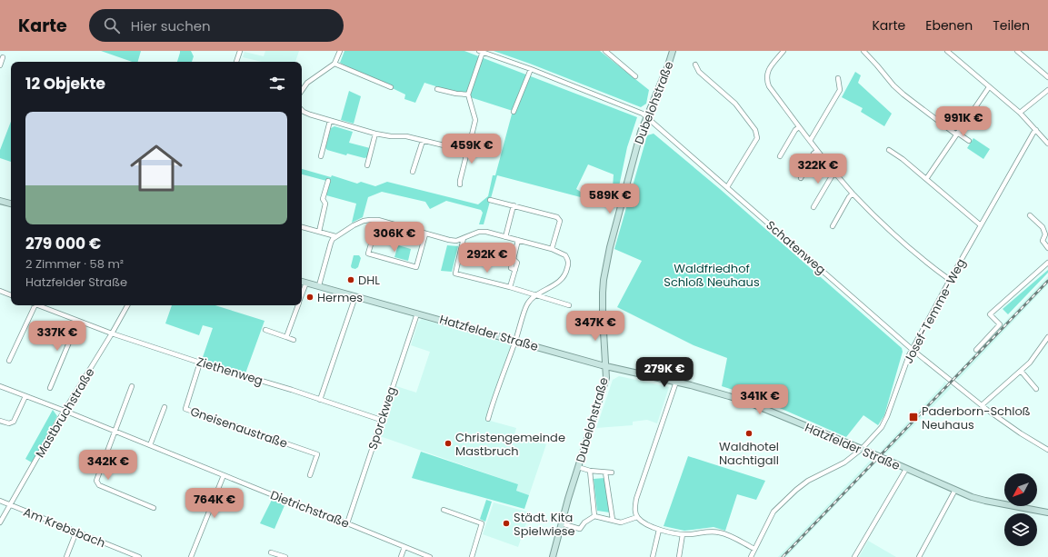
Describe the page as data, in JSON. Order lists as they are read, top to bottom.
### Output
{
  "streets": {
    "street": [
      "Dubelohstraße",
      "Schatenweg",
      "Josef-Temme-Weg",
      "Hatzfelder Straße",
      "Ziethenweg",
      "Mastbruchstraße",
      "Sporckweg",
      "Gneisenaustraße",
      "Dietrichstraße",
      "Am Krebsbach"
    ]
  },
  "crossings": [
    ["Dubelohstraße", "Schatenweg"],
    ["Dubelohstraße", "Hatzfelder Straße"],
    ["Schatenweg", "Josef-Temme-Weg"],
    ["Josef-Temme-Weg", "Hatzfelder Straße"],
    ["Hatzfelder Straße", "Sporckweg"],
    ["Ziethenweg", "Mastbruchstraße"],
    ["Ziethenweg", "Sporckweg"],
    ["Ziethenweg", "Gneisenaustraße"],
    ["Mastbruchstraße", "Dietrichstraße"],
    ["Mastbruchstraße", "Am Krebsbach"],
    ["Sporckweg", "Dietrichstraße"]
  ],
  "parks": ["Waldfriedhof Schloß Neuhaus"],
  "places": {
    "other": [
      "DHL",
      "Hermes",
      "Waldhotel Nachtigall",
      "Christengemeinde Mastbruch",
      "Städt. Kita Spielwiese"
    ],
    "transit": ["Paderborn-Schloß Neuhaus"]
  },
  "north": "bottom left",
  "page": {
    "header": "Karte",
    "search": "Hier suchen",
    "nav": ["Karte", "Ebenen", "Teilen"],
    "heading": "12 Objekte",
    "list": [
      {
        "name": "279 000 €",
        "note": "2 Zimmer · 58 m² · Hatzfelder Straße"
      }
    ],
    "price": [
      "991K €",
      "459K €",
      "322K €",
      "589K €",
      "306K €",
      "292K €",
      "347K €",
      "337K €",
      "279K €",
      "341K €",
      "342K €",
      "764K €"
    ]
  }
}
